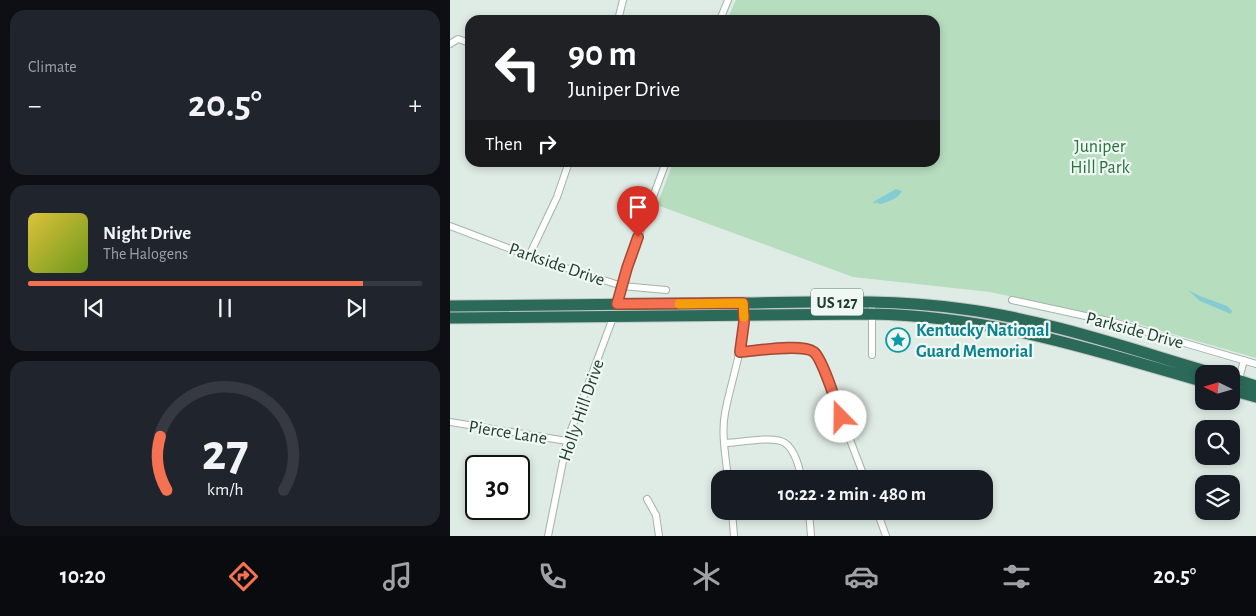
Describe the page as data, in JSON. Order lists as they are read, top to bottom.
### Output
{
  "streets": {
    "highway": ["US 127"],
    "street": ["Parkside Drive", "Holly Hill Drive", "Pierce Lane"]
  },
  "crossings": [
    ["Parkside Drive", "Holly Hill Drive"],
    ["US 127", "Holly Hill Drive"],
    ["Holly Hill Drive", "Pierce Lane"]
  ],
  "parks": ["Juniper Hill Park"],
  "places": {
    "place": ["Kentucky National Guard Memorial"]
  },
  "north": "left",
  "page": {
    "tile": "Climate",
    "turn": ["90 m", "Juniper Drive"],
    "heat": ["−", "20.5°", "+"],
    "then": "Then",
    "song": ["Night Drive", "The Halogens"],
    "limit": "30",
    "trip": "10:22 · 2 min · 480 m",
    "tabs": ["10:20", "20.5°"],
    "gauge": ["27", "km/h"]
  }
}
